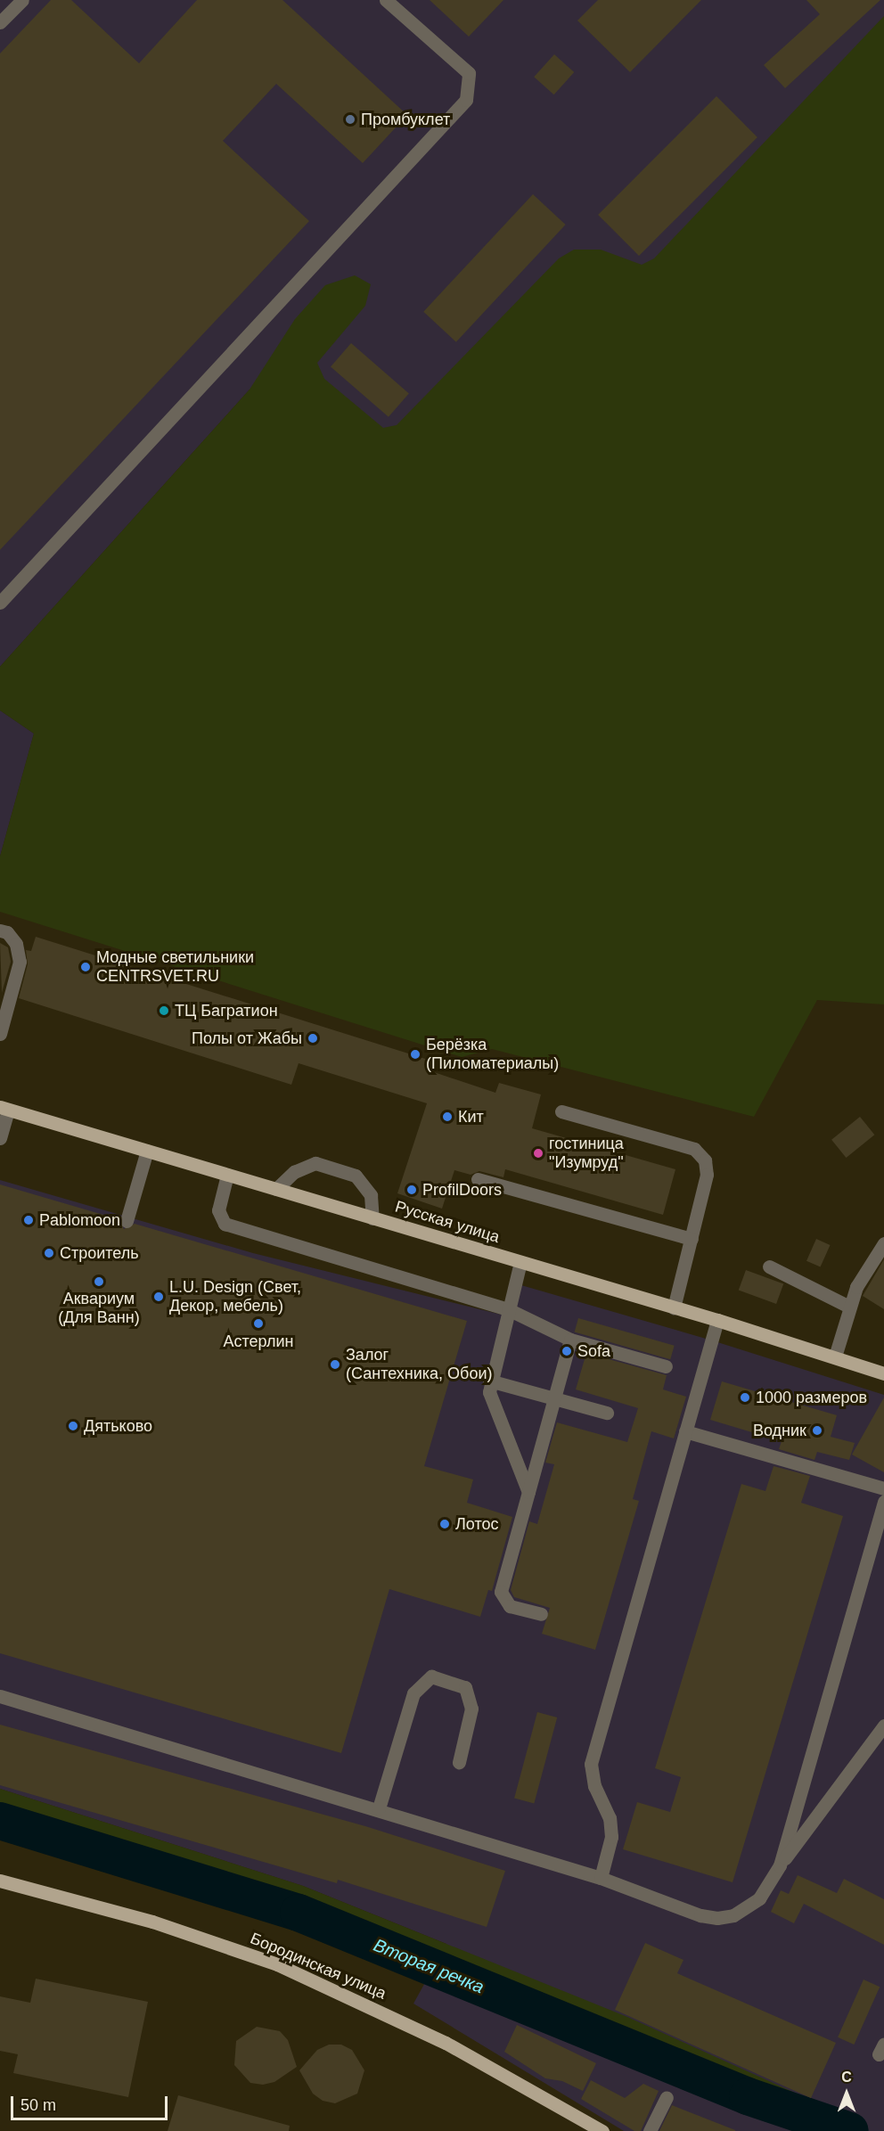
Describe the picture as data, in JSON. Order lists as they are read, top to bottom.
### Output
{
  "streets": {
    "main road": ["Русская улица", "Бородинская улица"]
  },
  "water": ["Вторая речка"],
  "places": [
    "Промбуклет",
    "Модные светильники CENTRSVET.RU",
    "ТЦ Багратион",
    "Полы от Жабы",
    "Берёзка (Пиломатериалы)",
    "Кит",
    "гостиница \"Изумруд\"",
    "ProfilDoors",
    "Pablomoon",
    "Строитель",
    "Аквариум (Для Ванн)",
    "L.U. Design (Свет, Декор, мебель)",
    "Астерлин",
    "Sofa",
    "Залог (Сантехника, Обои)",
    "1000 размеров",
    "Дятьково",
    "Водник",
    "Лотос"
  ],
  "scale_bar": "50 m",
  "north": "top"
}
